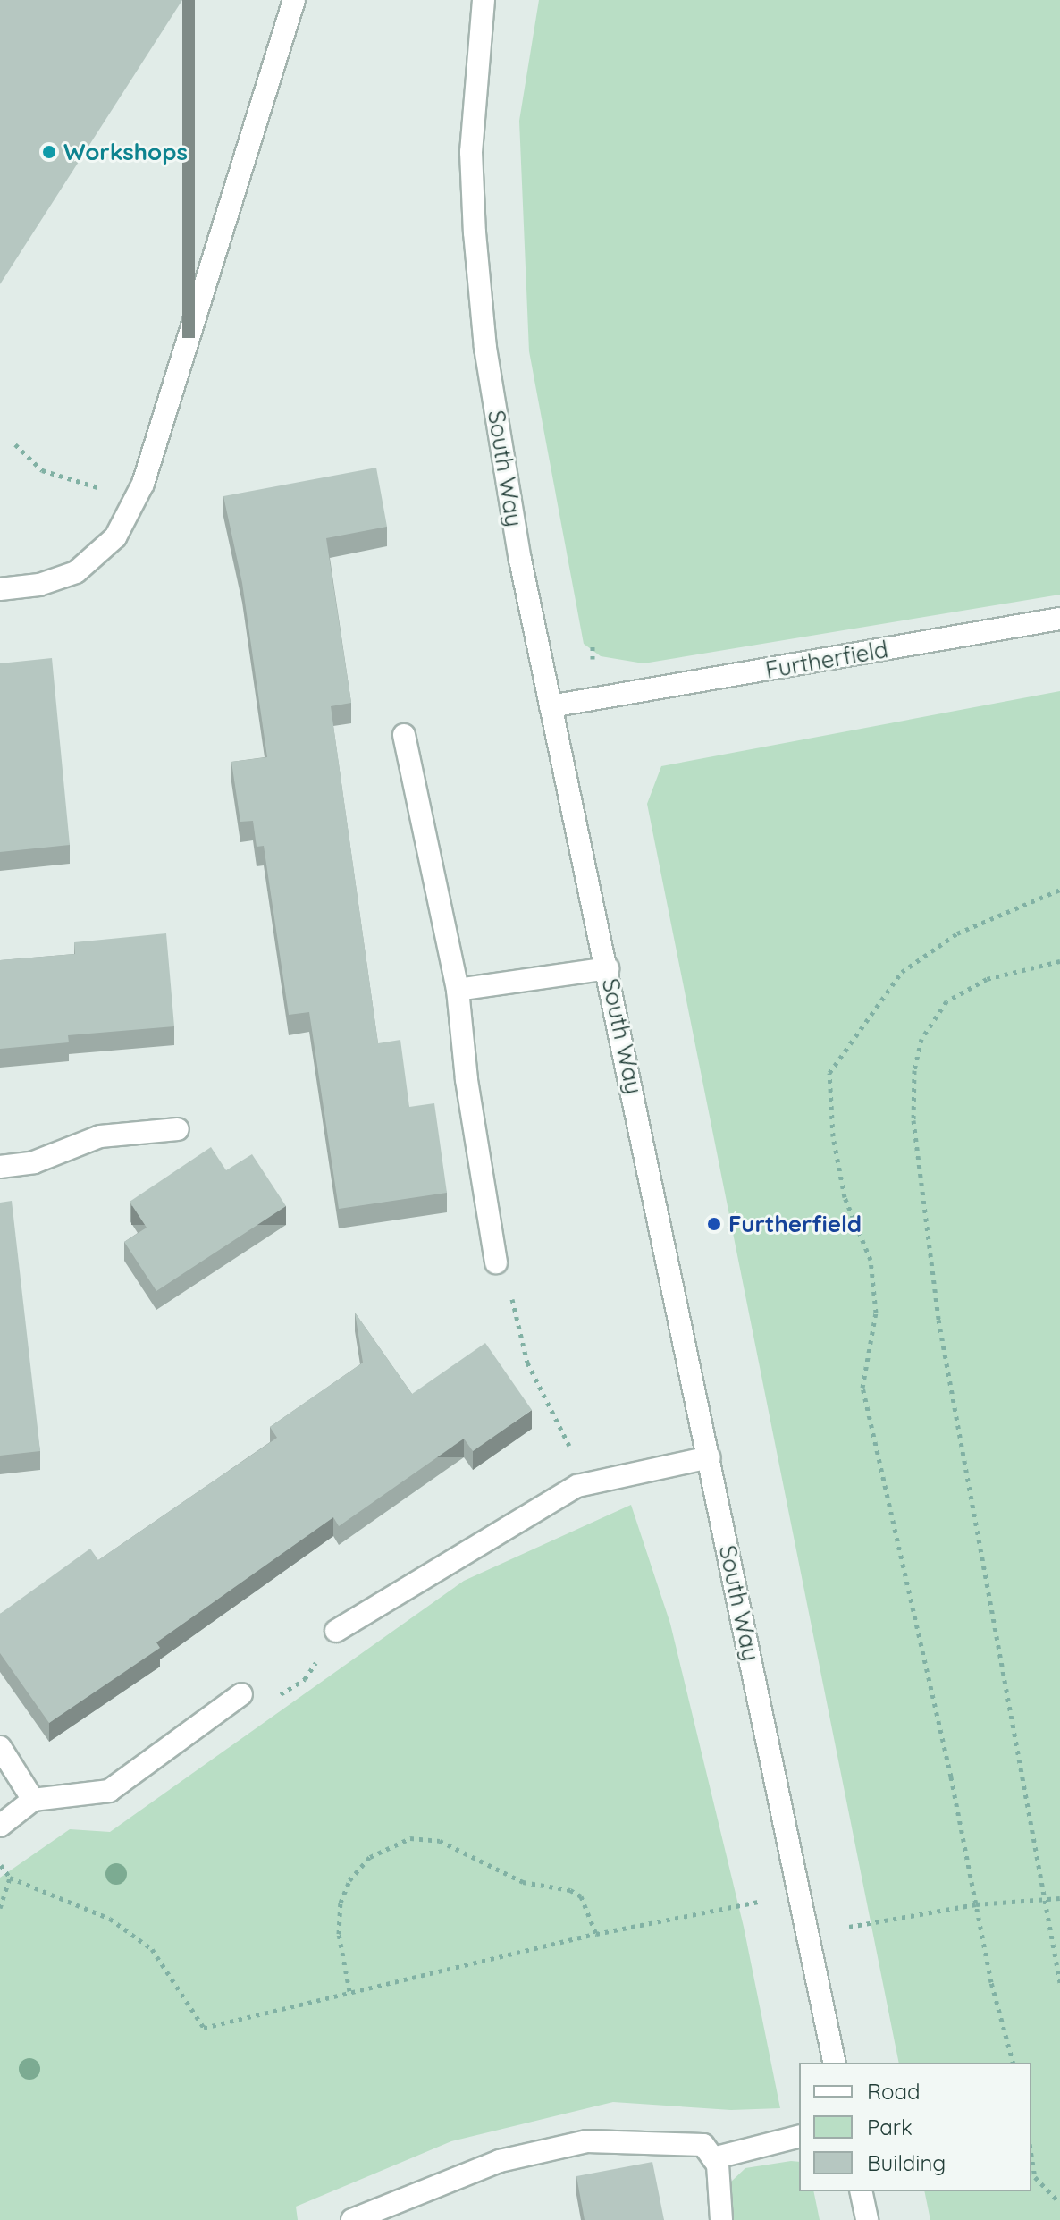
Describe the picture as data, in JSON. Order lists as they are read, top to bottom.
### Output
{
  "streets": {
    "street": ["South Way", "Furtherfield"]
  },
  "crossings": [
    ["South Way", "Furtherfield"]
  ],
  "places": ["Workshops", "Furtherfield"],
  "legend": ["Road", "Park", "Building"]
}
